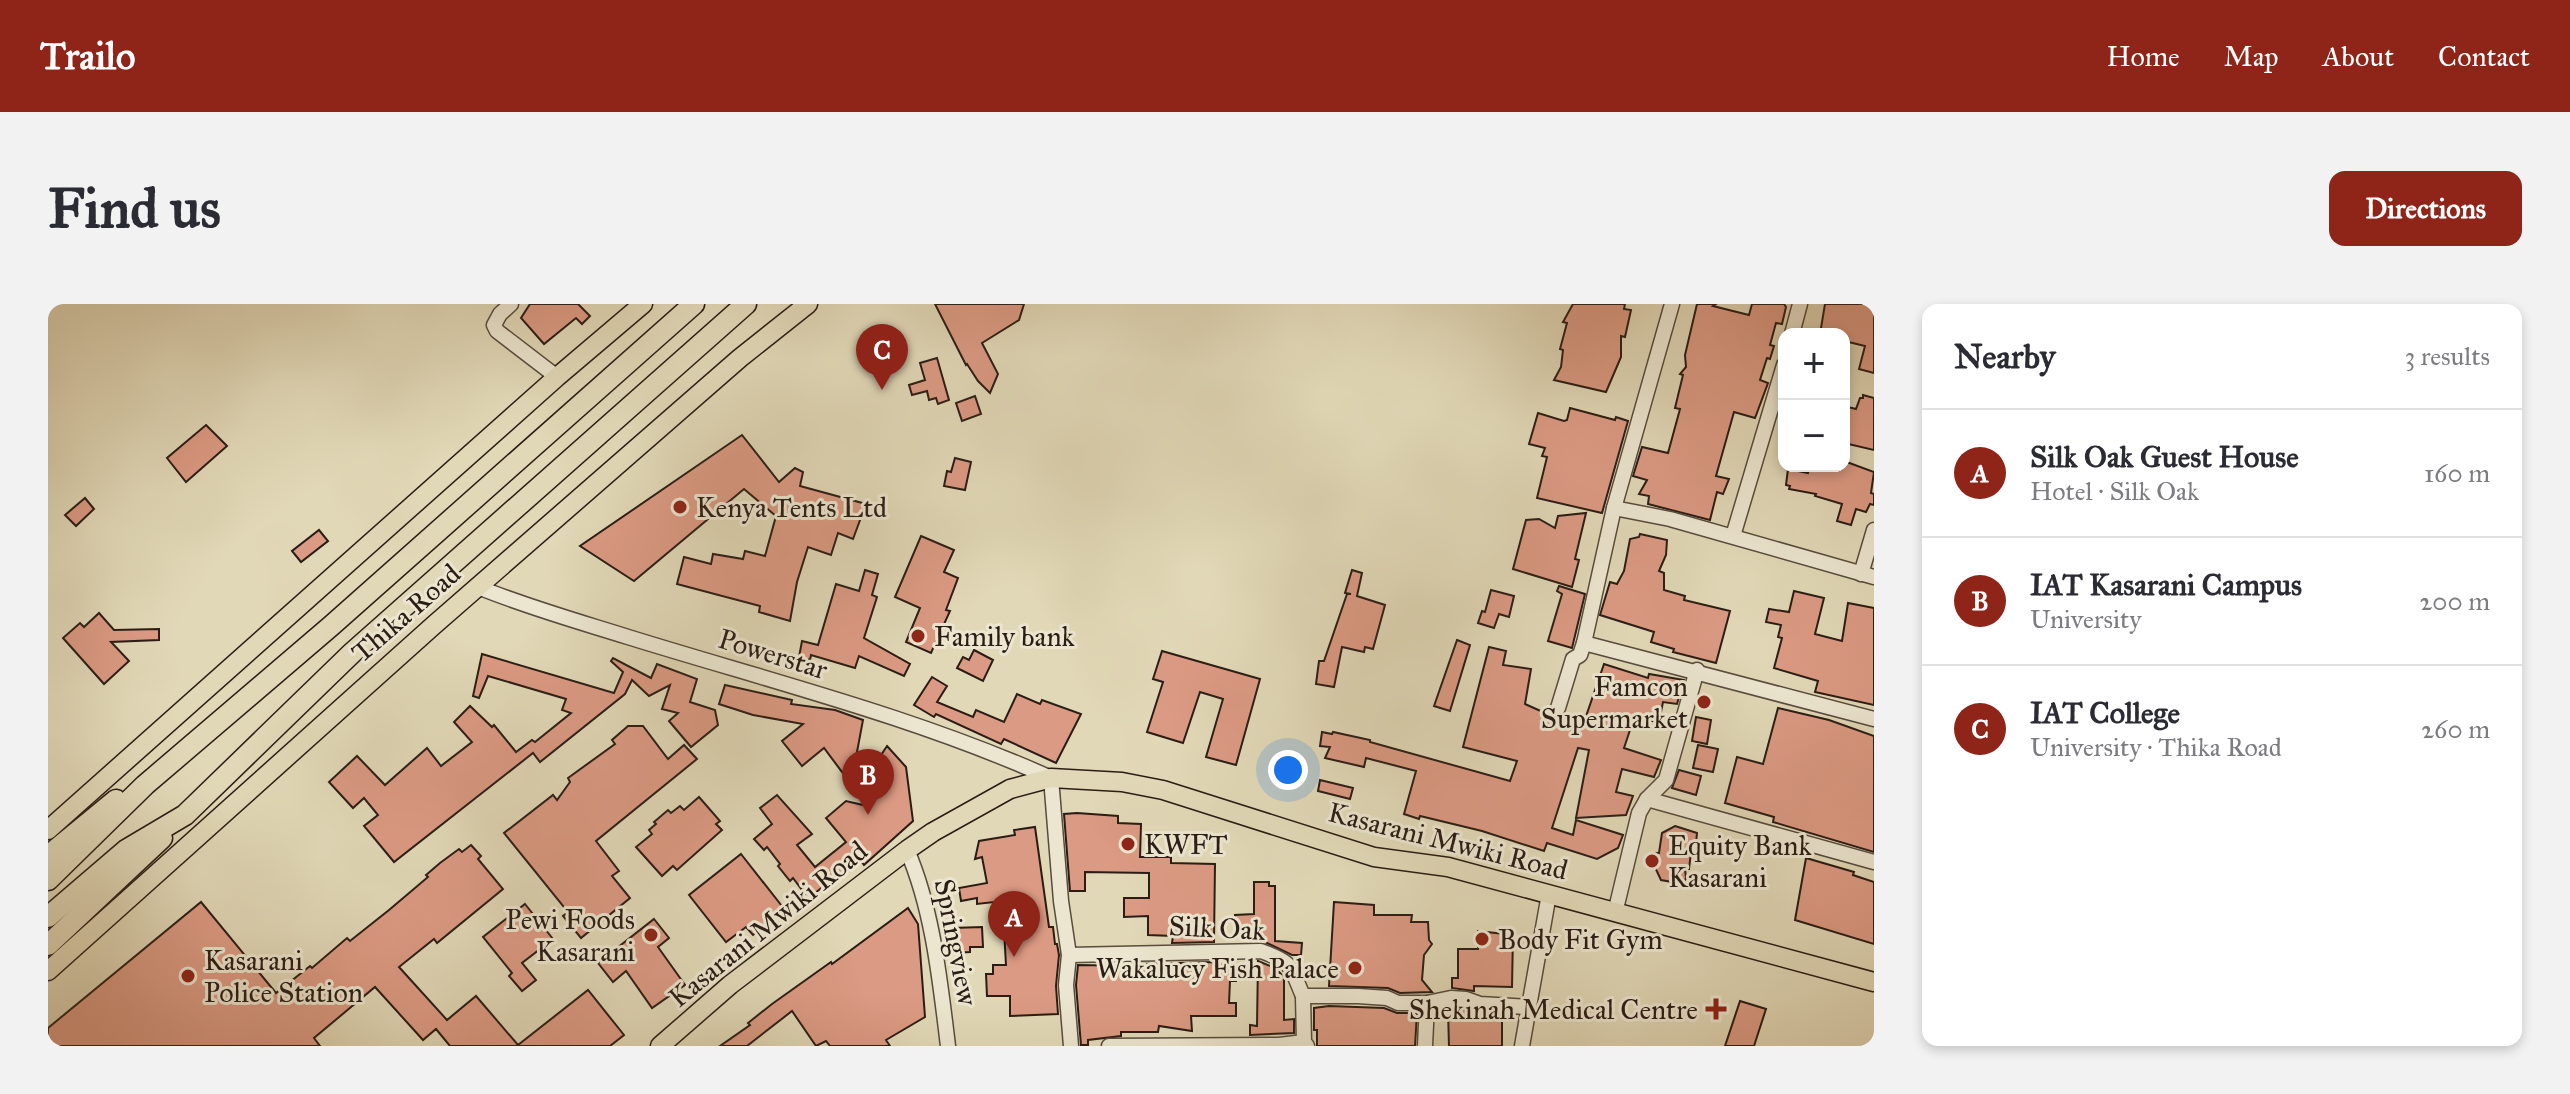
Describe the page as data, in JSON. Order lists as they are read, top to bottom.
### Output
{
  "streets": {
    "highway": ["Thika Road"],
    "main road": ["Kasarani Mwiki Road"],
    "street": ["Powerstar", "Silk Oak", "Springview"]
  },
  "crossings": [
    ["Thika Road", "Powerstar"],
    ["Powerstar", "Kasarani Mwiki Road"],
    ["Kasarani Mwiki Road", "Springview"]
  ],
  "places": {
    "other": [
      "Kenya Tents Ltd",
      "Family bank",
      "Famcon Supermarket",
      "KWFT",
      "Equity Bank Kasarani",
      "Pewi Foods Kasarani",
      "Body Fit Gym",
      "Wakalucy Fish Palace",
      "Kasarani Police Station"
    ],
    "health": ["Shekinah Medical Centre"]
  },
  "page": {
    "header": "Trailo",
    "nav": [
      "Home",
      "Map",
      "About",
      "Contact"
    ],
    "buttons": "Directions",
    "title": "Find us",
    "heading": ["Nearby", "3 results"],
    "pins": ["C", "B", "A"],
    "map_buttons": ["+", "−"],
    "list": [
      {
        "mark": "A",
        "name": "Silk Oak Guest House",
        "note": "Hotel · Silk Oak",
        "value": "160 m"
      },
      {
        "mark": "B",
        "name": "IAT Kasarani Campus",
        "note": "University",
        "value": "200 m"
      },
      {
        "mark": "C",
        "name": "IAT College",
        "note": "University · Thika Road",
        "value": "260 m"
      }
    ]
  }
}
